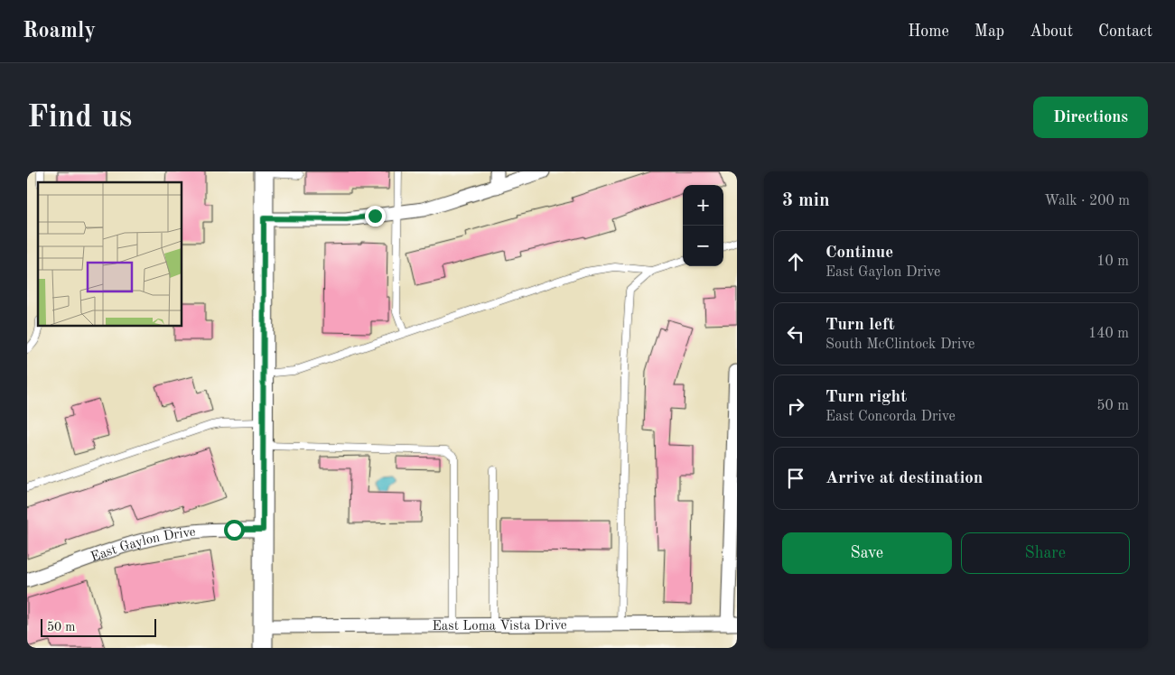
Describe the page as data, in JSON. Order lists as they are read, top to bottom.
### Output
{
  "streets": {
    "street": ["East Gaylon Drive", "East Loma Vista Drive"]
  },
  "scale_bar": "50 m",
  "page": {
    "header": "Roamly",
    "nav": [
      "Home",
      "Map",
      "About",
      "Contact"
    ],
    "buttons": [
      "Directions",
      ["Save", "Share"]
    ],
    "title": "Find us",
    "heading": ["3 min", "Walk · 200 m"],
    "map_buttons": ["+", "−"],
    "list": [
      ["Continue", "East Gaylon Drive", "10 m"],
      ["Turn left", "South McClintock Drive", "140 m"],
      ["Turn right", "East Concorda Drive", "50 m"],
      "Arrive at destination"
    ],
    "scale": "50 m"
  }
}
